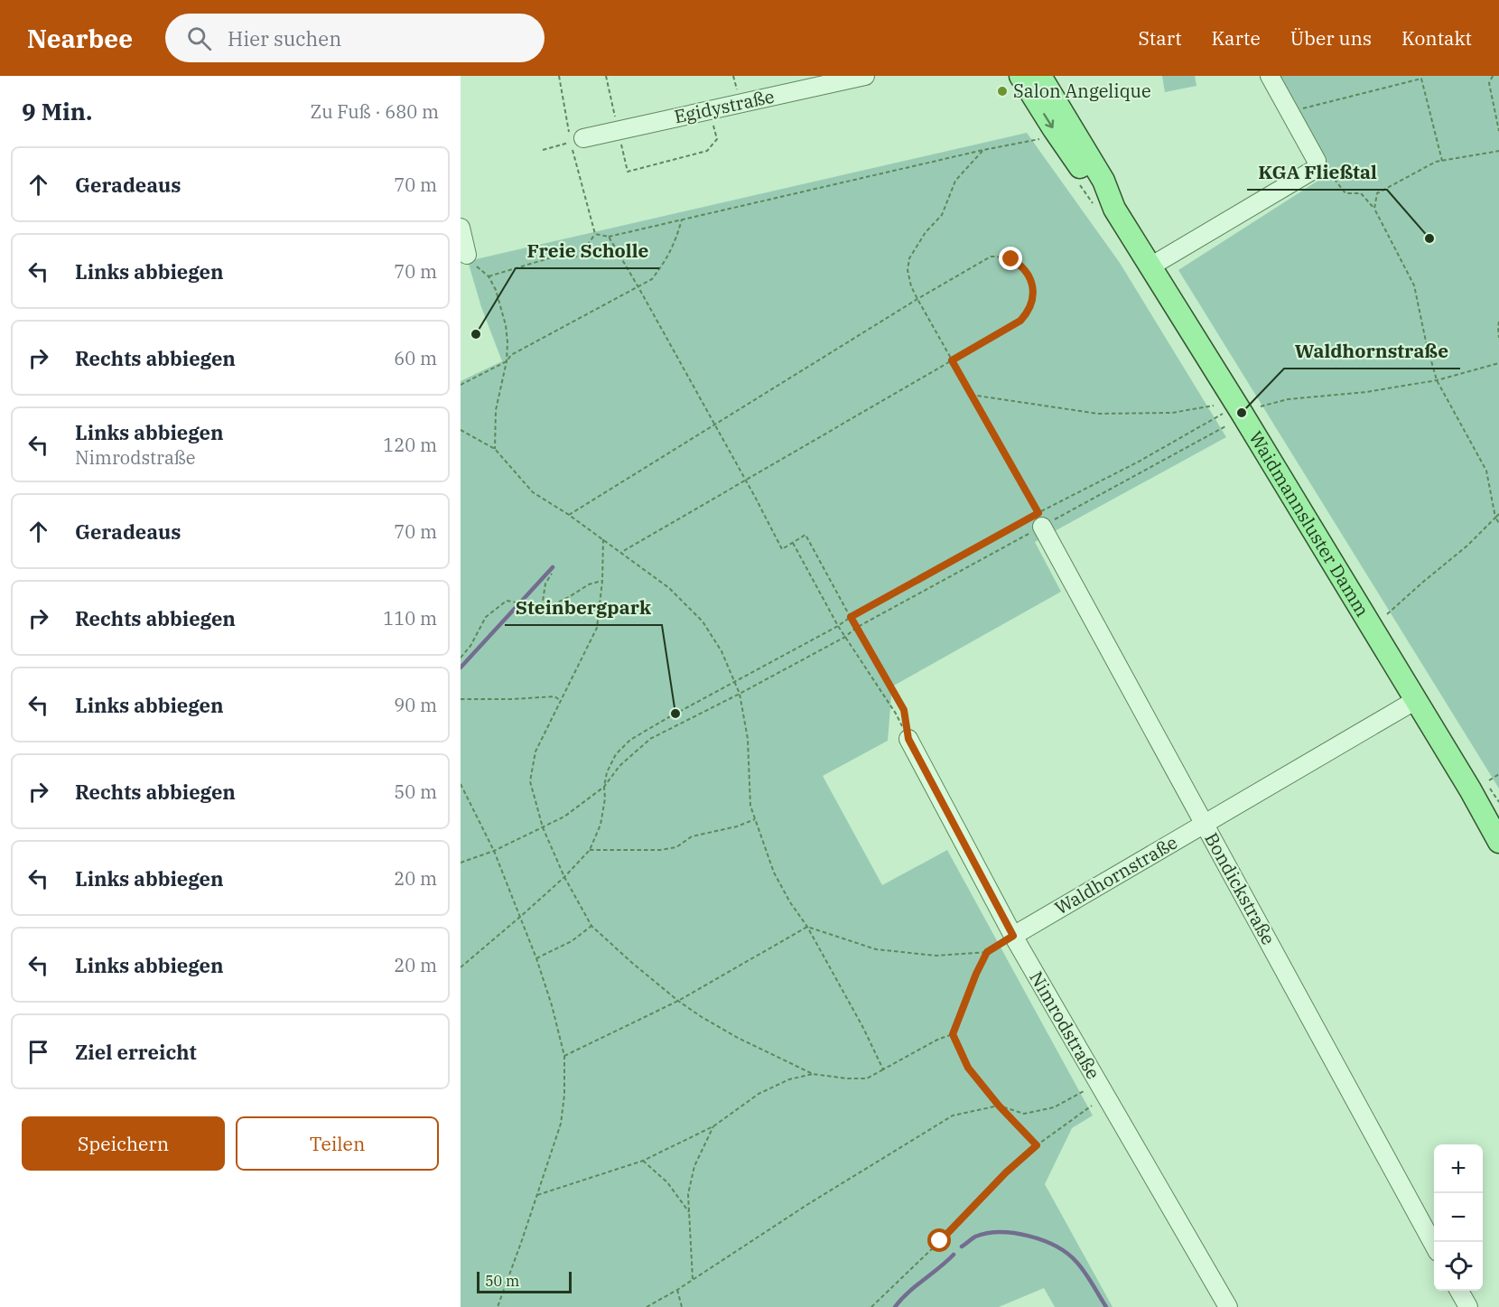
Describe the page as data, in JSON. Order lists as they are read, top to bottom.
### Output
{
  "streets": {
    "main road": ["Waidmannsluster Damm"],
    "street": [
      "Egidystraße",
      "Waldhornstraße",
      "Bondickstraße",
      "Nimrodstraße"
    ]
  },
  "crossings": [
    ["Waidmannsluster Damm", "Waldhornstraße"],
    ["Waldhornstraße", "Bondickstraße"],
    ["Waldhornstraße", "Nimrodstraße"]
  ],
  "places": [
    "Salon Angelique",
    "KGA Fließtal",
    "Freie Scholle",
    "Waldhornstraße",
    "Steinbergpark"
  ],
  "scale_bar": "50 m",
  "page": {
    "header": "Nearbee",
    "search": "Hier suchen",
    "nav": [
      "Start",
      "Karte",
      "Über uns",
      "Kontakt"
    ],
    "heading": ["9 Min.", "Zu Fuß · 680 m"],
    "list": [
      ["Geradeaus", "70 m"],
      ["Links abbiegen", "70 m"],
      ["Rechts abbiegen", "60 m"],
      ["Links abbiegen", "Nimrodstraße", "120 m"],
      ["Geradeaus", "70 m"],
      ["Rechts abbiegen", "110 m"],
      ["Links abbiegen", "90 m"],
      ["Rechts abbiegen", "50 m"],
      ["Links abbiegen", "20 m"],
      ["Links abbiegen", "20 m"],
      "Ziel erreicht"
    ],
    "buttons": ["Speichern", "Teilen"],
    "map_buttons": ["+", "−"],
    "scale": "50 m"
  }
}
